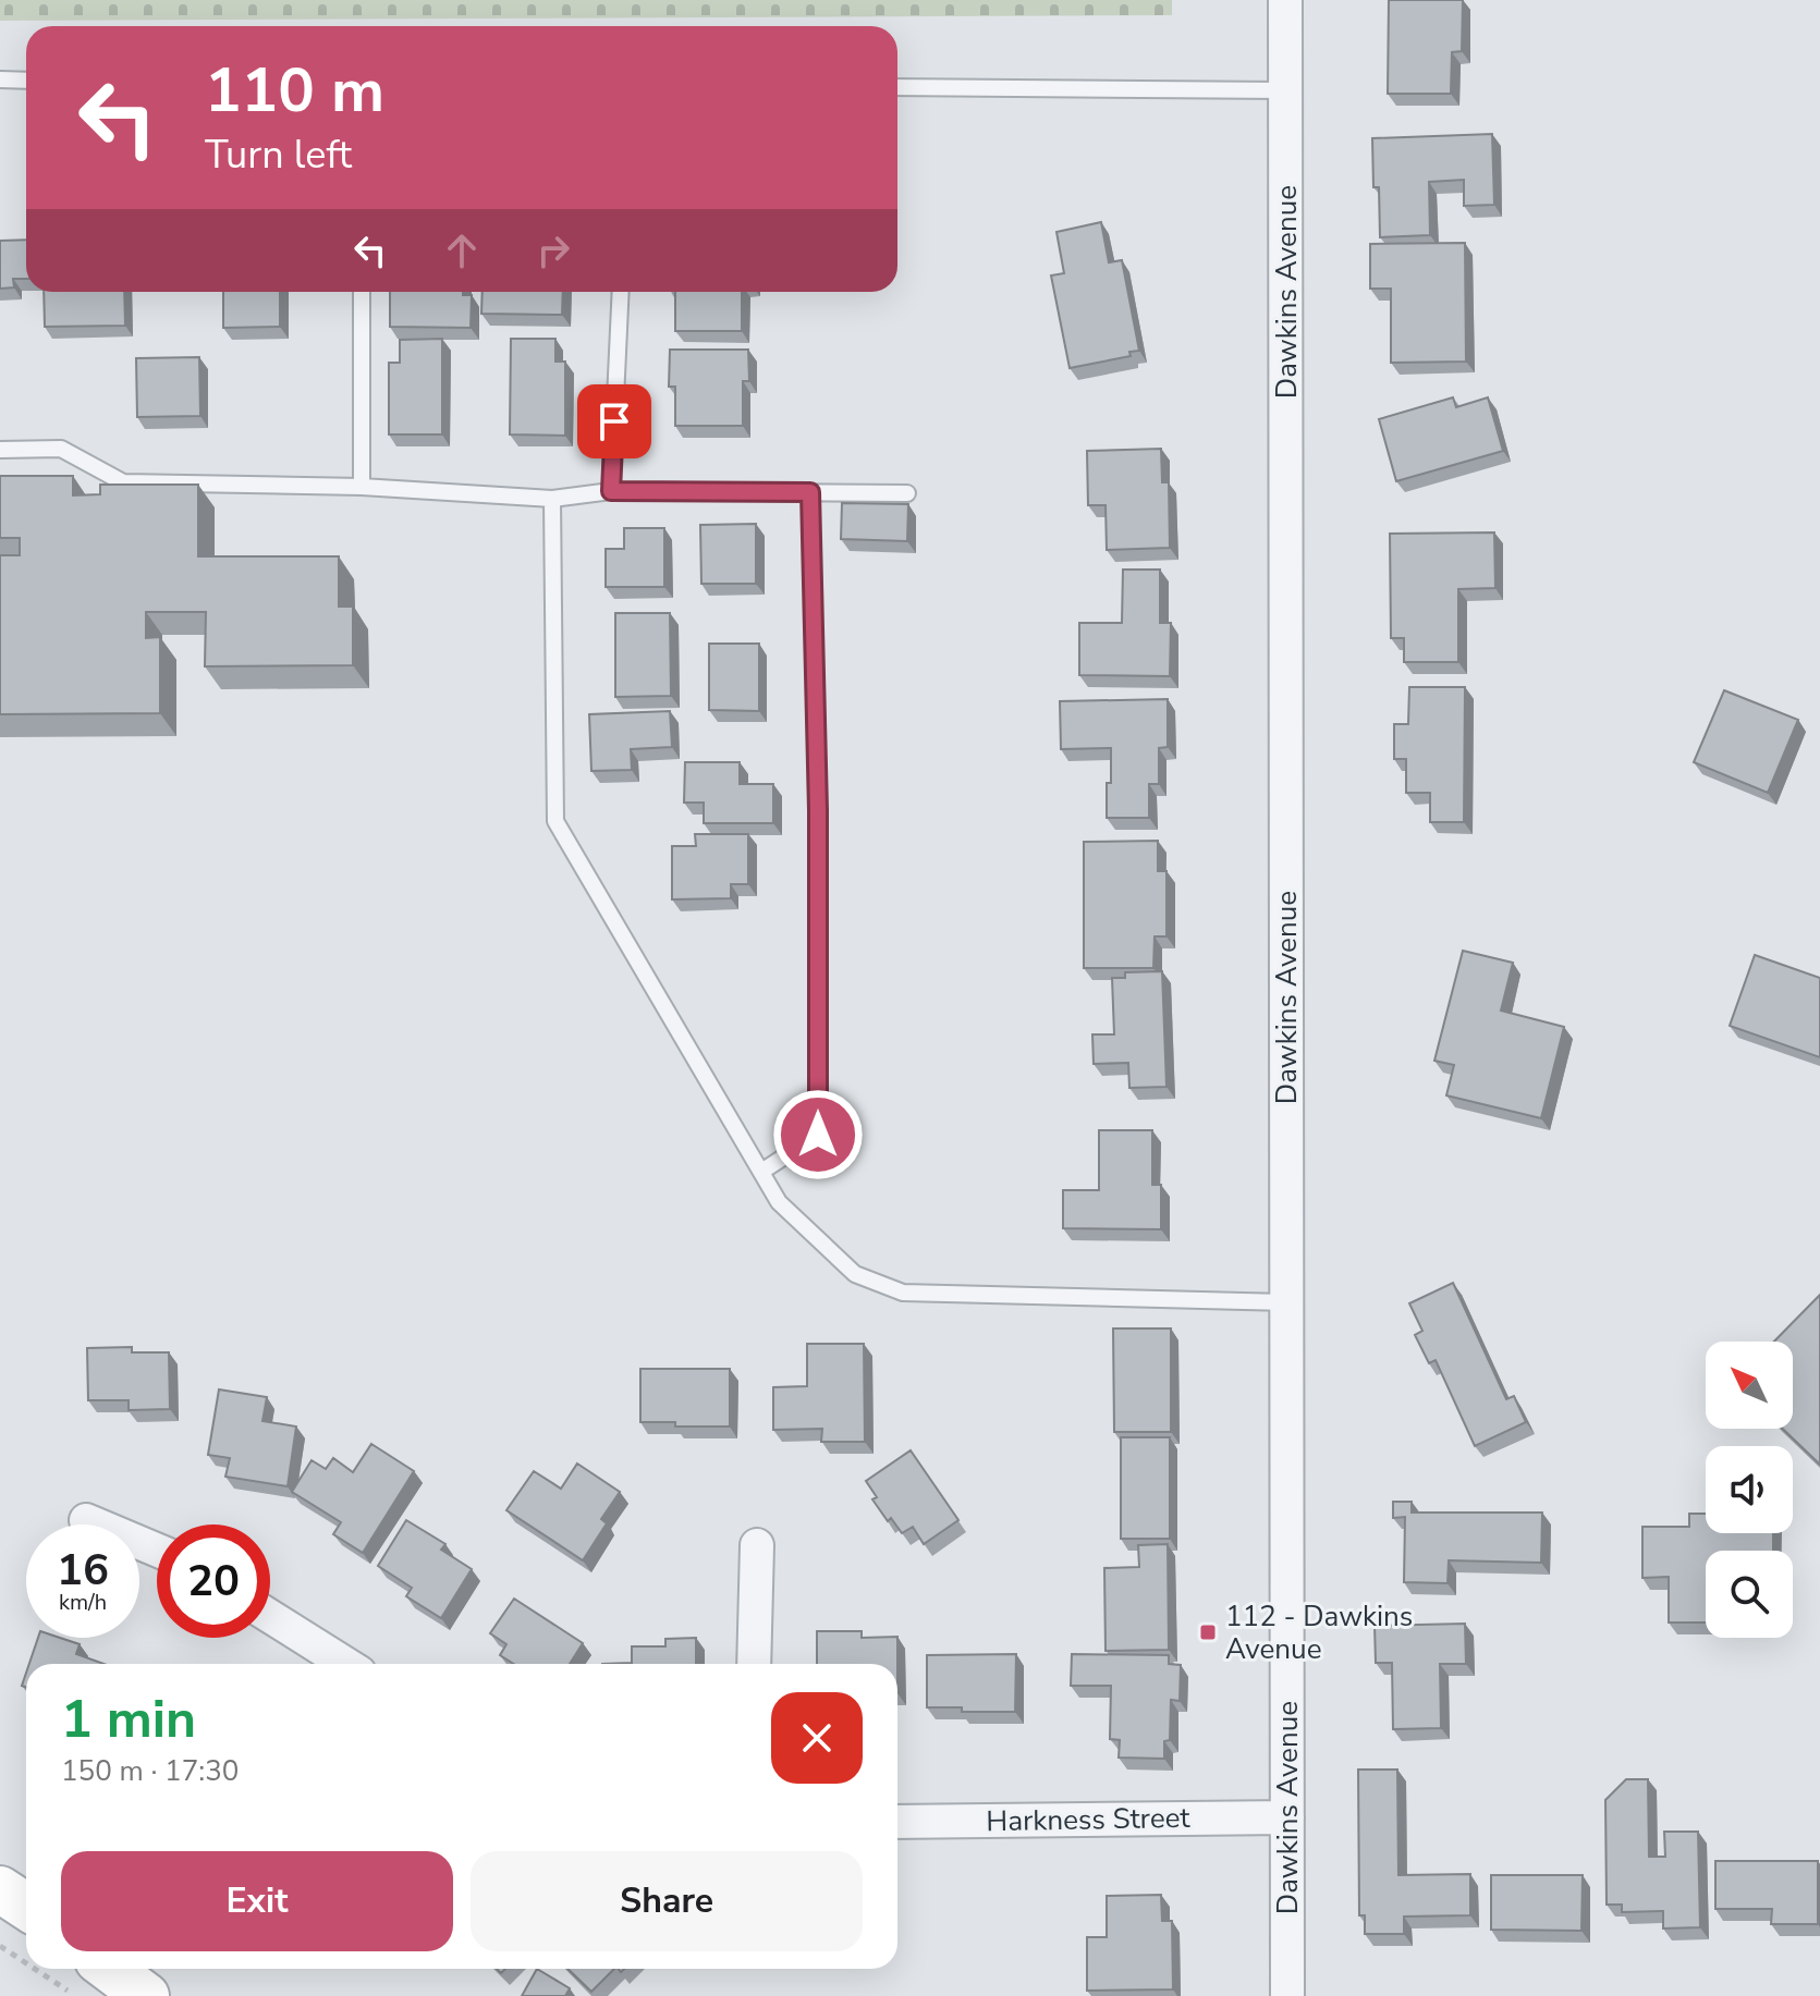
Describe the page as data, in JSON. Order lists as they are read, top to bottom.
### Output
{
  "streets": {
    "street": ["Dawkins Avenue", "Harkness Street"]
  },
  "crossings": [
    ["Dawkins Avenue", "Harkness Street"]
  ],
  "places": {
    "transit": ["112 - Dawkins Avenue"]
  },
  "north": "top left",
  "page": {
    "turn": ["110 m", "Turn left"],
    "speed": "16 km/h",
    "limit": "20",
    "heading": ["1 min", "150 m · 17:30"],
    "buttons": ["Exit", "Share"]
  }
}
